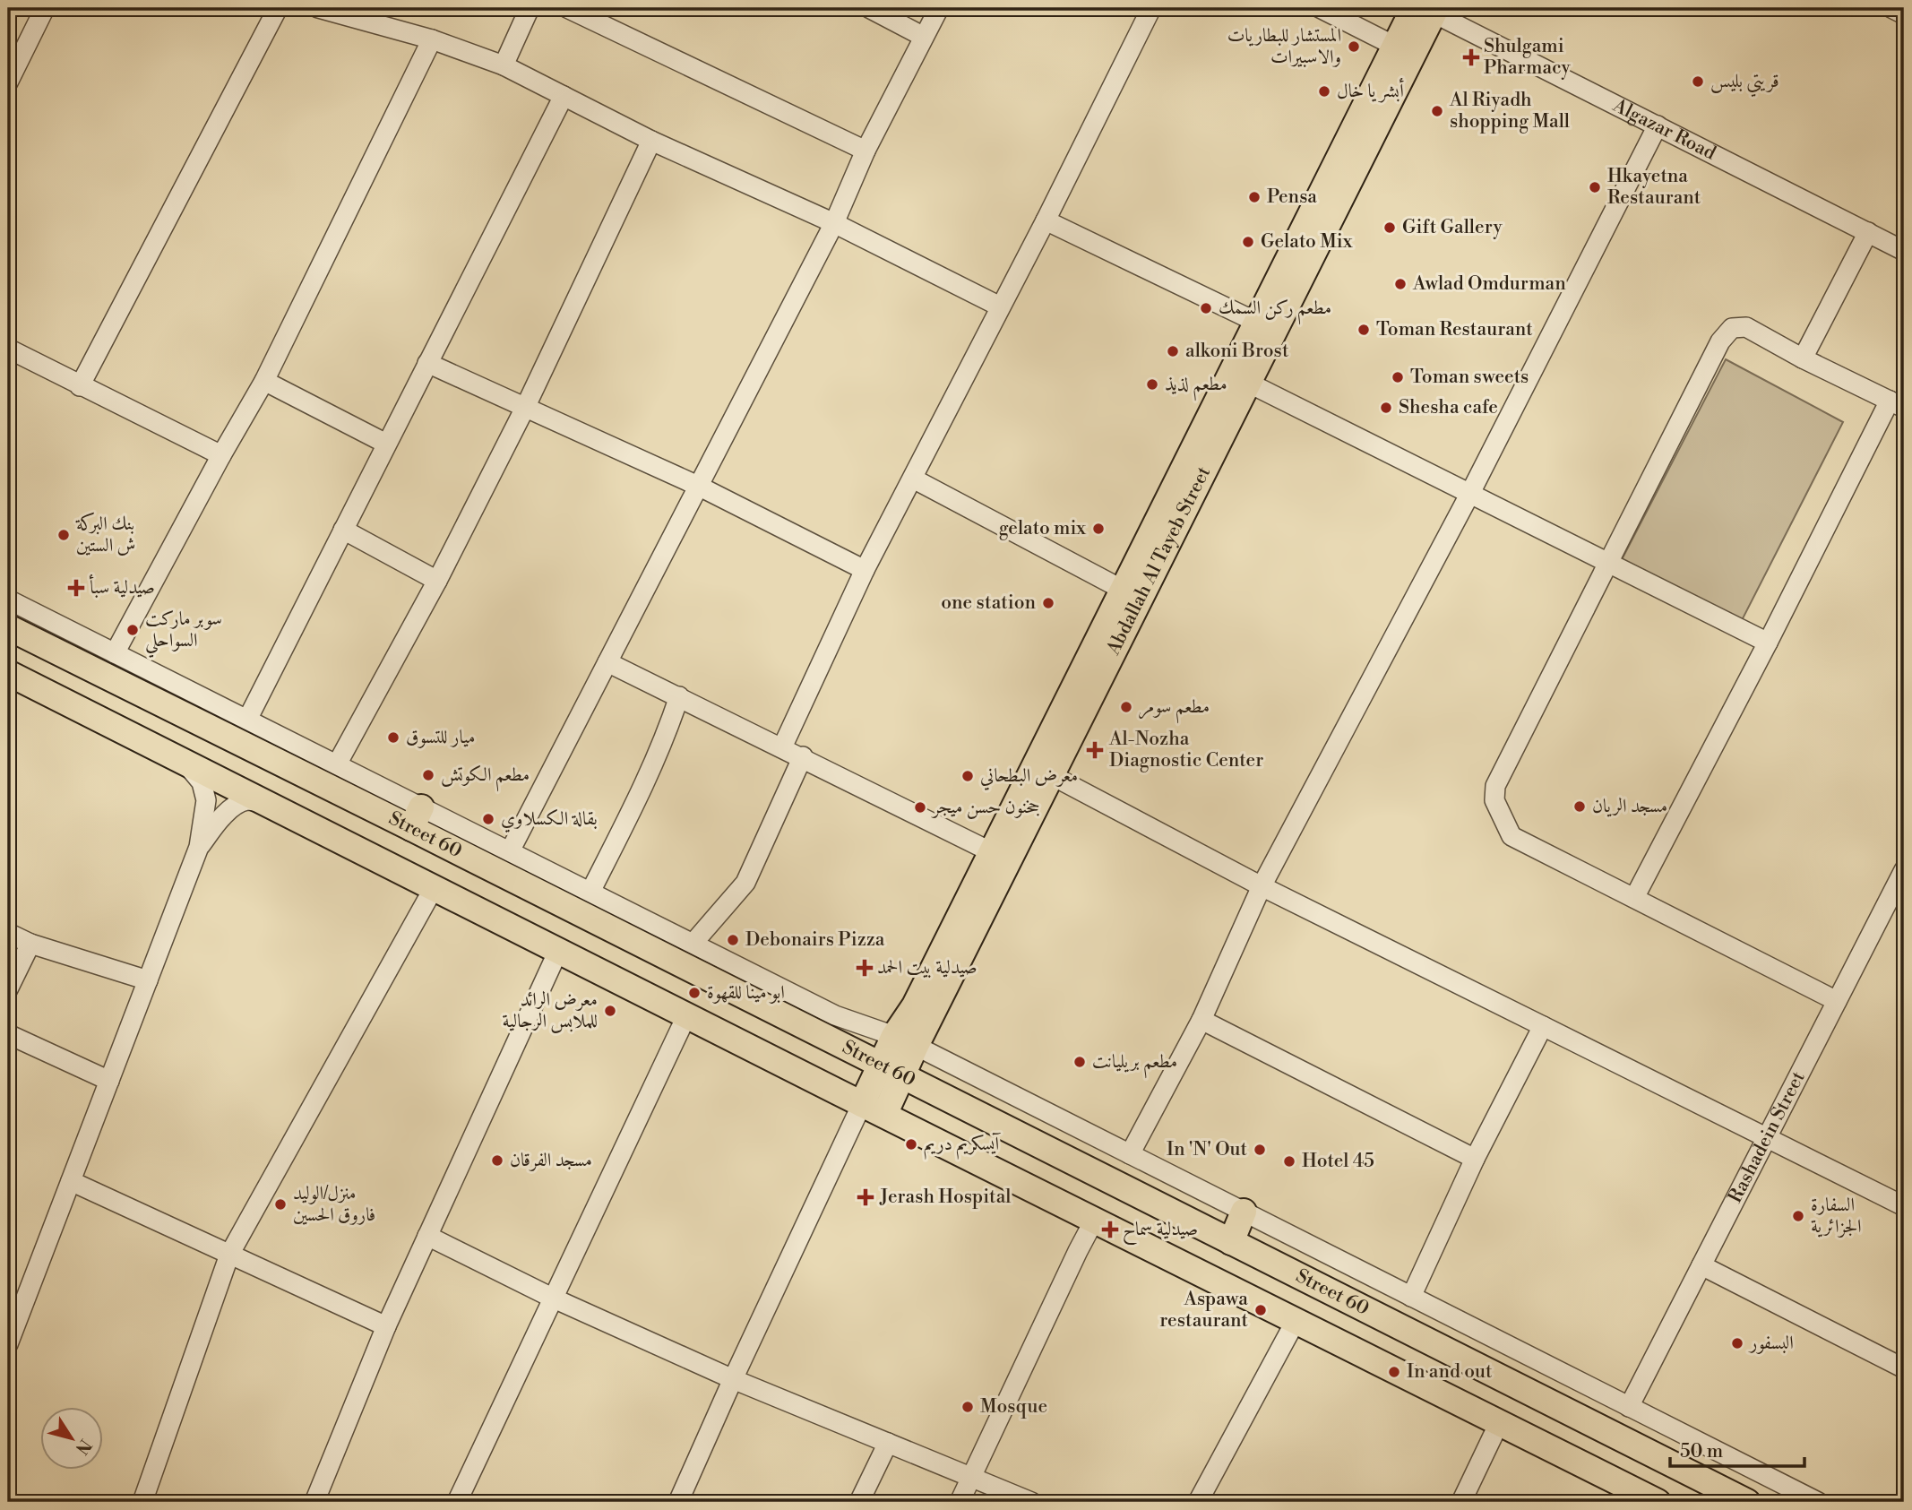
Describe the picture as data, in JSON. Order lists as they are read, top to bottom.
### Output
{
  "streets": {
    "main road": ["Abdallah Al Tayeb Street", "Street 60"],
    "street": ["Algazar Road", "Rashadein Street"]
  },
  "crossings": [
    ["Algazar Road", "Abdallah Al Tayeb Street"],
    ["Abdallah Al Tayeb Street", "Street 60"]
  ],
  "places": {
    "other": [
      "المستشار للبطاريات والاسبيرات",
      "قريتي بليس",
      "أبشر يا خال",
      "Al Riyadh shopping Mall",
      "Hkayetna Restaurant",
      "Pensa",
      "Gift Gallery",
      "Gelato Mix",
      "Awlad Omdurman",
      "مطعم ركن السمك",
      "Toman Restaurant",
      "alkoni Brost",
      "Toman sweets",
      "مطعم لذيذ",
      "Shesha cafe",
      "gelato mix",
      "بنك البركة ش الستين",
      "one station",
      "سوبر ماركت السواحلي",
      "مطعم سومر",
      "ميار للتسوق",
      "مطعم الكوتش",
      "معرض البطحاني",
      "مسجد الريان",
      "جخنون حسن ميجر",
      "بقالة الكسلاوي",
      "Debonairs Pizza",
      "ابو مينا للقهوة",
      "معرض الرائد للملابس الرجالية",
      "مطعم بريليانت",
      "آيسكريم دريم",
      "In 'N' Out",
      "مسجد الفرقان",
      "Hotel 45",
      "منزل/الوليد فاروق الحسين",
      "السفارة الجزائرية",
      "Aspawa restaurant",
      "البسفور",
      "In and out",
      "Mosque"
    ],
    "health": [
      "Shulgami Pharmacy",
      "صيدلية سبأ",
      "Al-Nozha Diagnostic Center",
      "صيدلية بيت الحمد",
      "Jerash Hospital",
      "صيدلية سماح"
    ]
  },
  "scale_bar": "50 m",
  "north": "bottom right"
}
